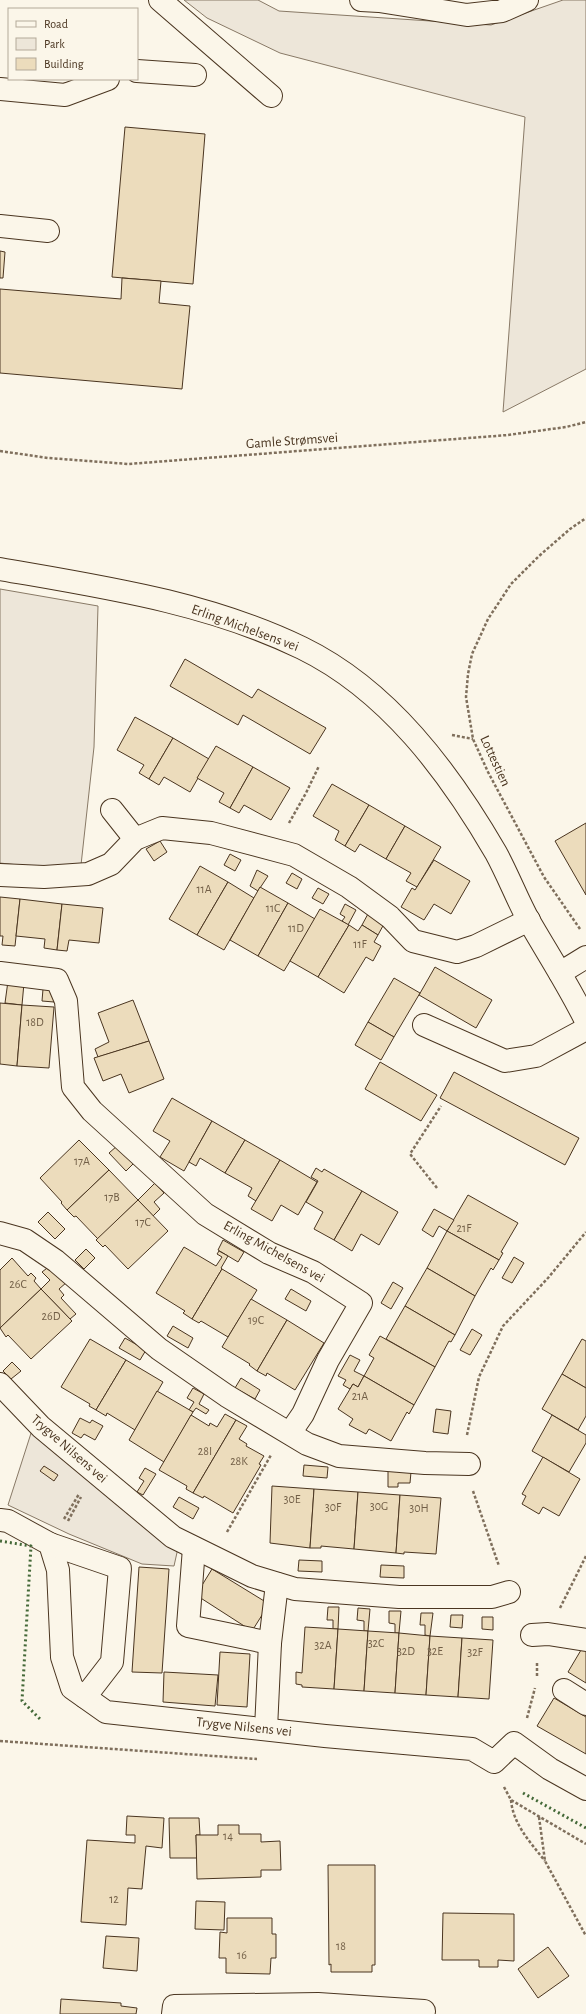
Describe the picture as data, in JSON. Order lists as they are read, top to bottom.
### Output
{
  "streets": {
    "street": ["Erling Michelsens vei", "Trygve Nilsens vei"],
    "path": ["Gamle Strømsvei", "Lottestien"]
  },
  "house_numbers": [
    "11A",
    "11C",
    "11D",
    "11F",
    "18D",
    "17A",
    "17B",
    "17C",
    "21F",
    "26C",
    "26D",
    "19C",
    "21A",
    "28I",
    "28K",
    "30E",
    "30G",
    "30F",
    "30H",
    "32C",
    "32A",
    "32D",
    "32E",
    "32F",
    "14",
    "12",
    "18",
    "16"
  ],
  "legend": ["Road", "Park", "Building"]
}
